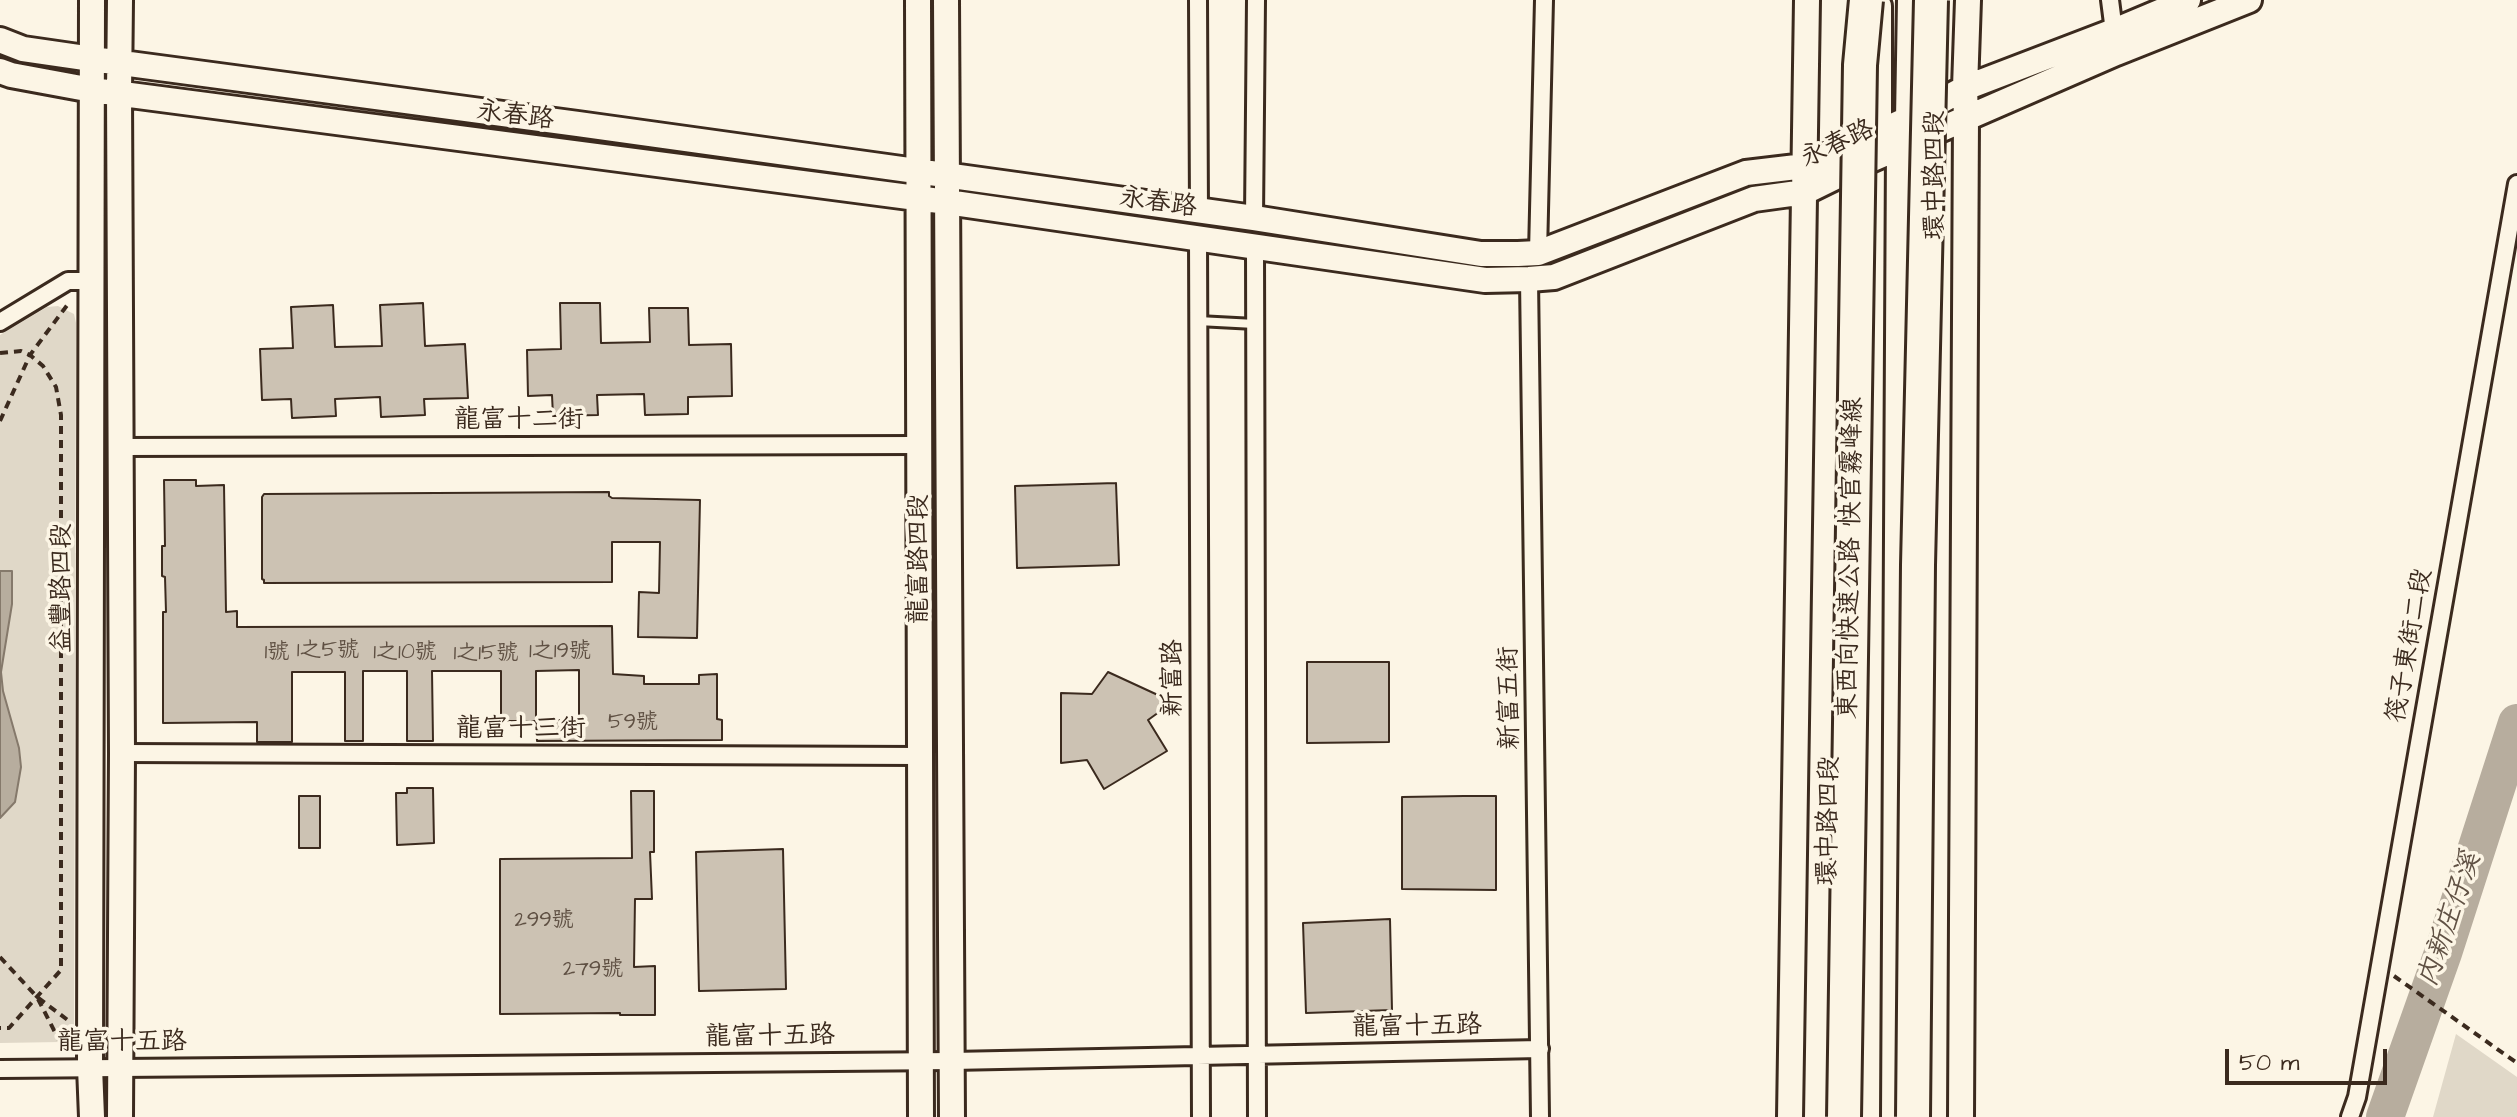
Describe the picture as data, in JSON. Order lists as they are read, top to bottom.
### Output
{
  "streets": {
    "highway": ["東西向快速公路 快官霧峰線"],
    "street": [
      "永春路",
      "環中路四段",
      "龍富十二街",
      "龍富路四段",
      "益豐路四段",
      "筏子東街二段",
      "新富路",
      "新富五街",
      "龍富十三街",
      "龍富十五路"
    ]
  },
  "crossings": [
    ["永春路", "環中路四段"],
    ["永春路", "龍富路四段"],
    ["永春路", "益豐路四段"],
    ["永春路", "新富路"],
    ["永春路", "新富五街"],
    ["龍富十二街", "龍富路四段"],
    ["龍富路四段", "龍富十三街"],
    ["龍富路四段", "龍富十五路"],
    ["益豐路四段", "龍富十五路"],
    ["新富路", "龍富十五路"],
    ["新富五街", "龍富十五路"]
  ],
  "water": ["內新庄仔溪"],
  "house_numbers": [
    "1之5號",
    "1之19號",
    "1號",
    "1之10號",
    "1之15號",
    "59號",
    "299號",
    "279號"
  ],
  "scale_bar": "50 m"
}
